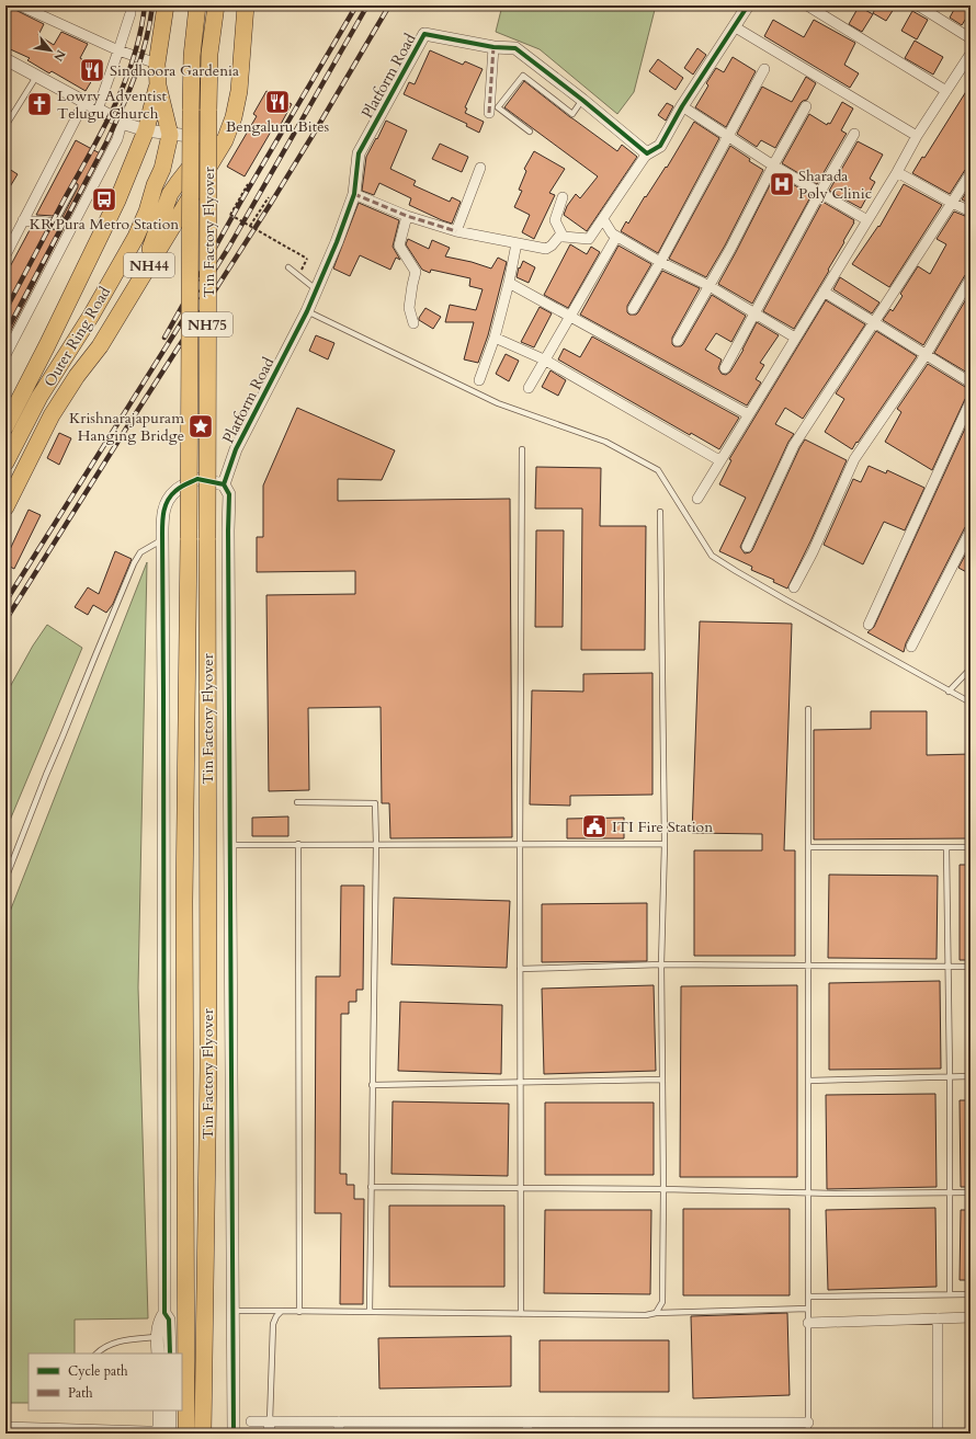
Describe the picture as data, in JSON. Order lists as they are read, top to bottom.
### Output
{
  "streets": {
    "highway": [
      "Tin Factory Flyover",
      "NH44",
      "NH75",
      "Outer Ring Road"
    ],
    "street": ["Platform Road"]
  },
  "places": {
    "restaurant": ["Sindhoora Gardenia", "Bengaluru Bites"],
    "church": ["Lowry Adventist Telugu Church"],
    "hospital": ["Sharada Poly Clinic"],
    "bus stop": ["KR Pura Metro Station"],
    "place": ["Krishnarajapuram Hanging Bridge"],
    "public building": ["ITI Fire Station"]
  },
  "legend": ["Cycle path", "Path"],
  "north": "bottom right"
}
